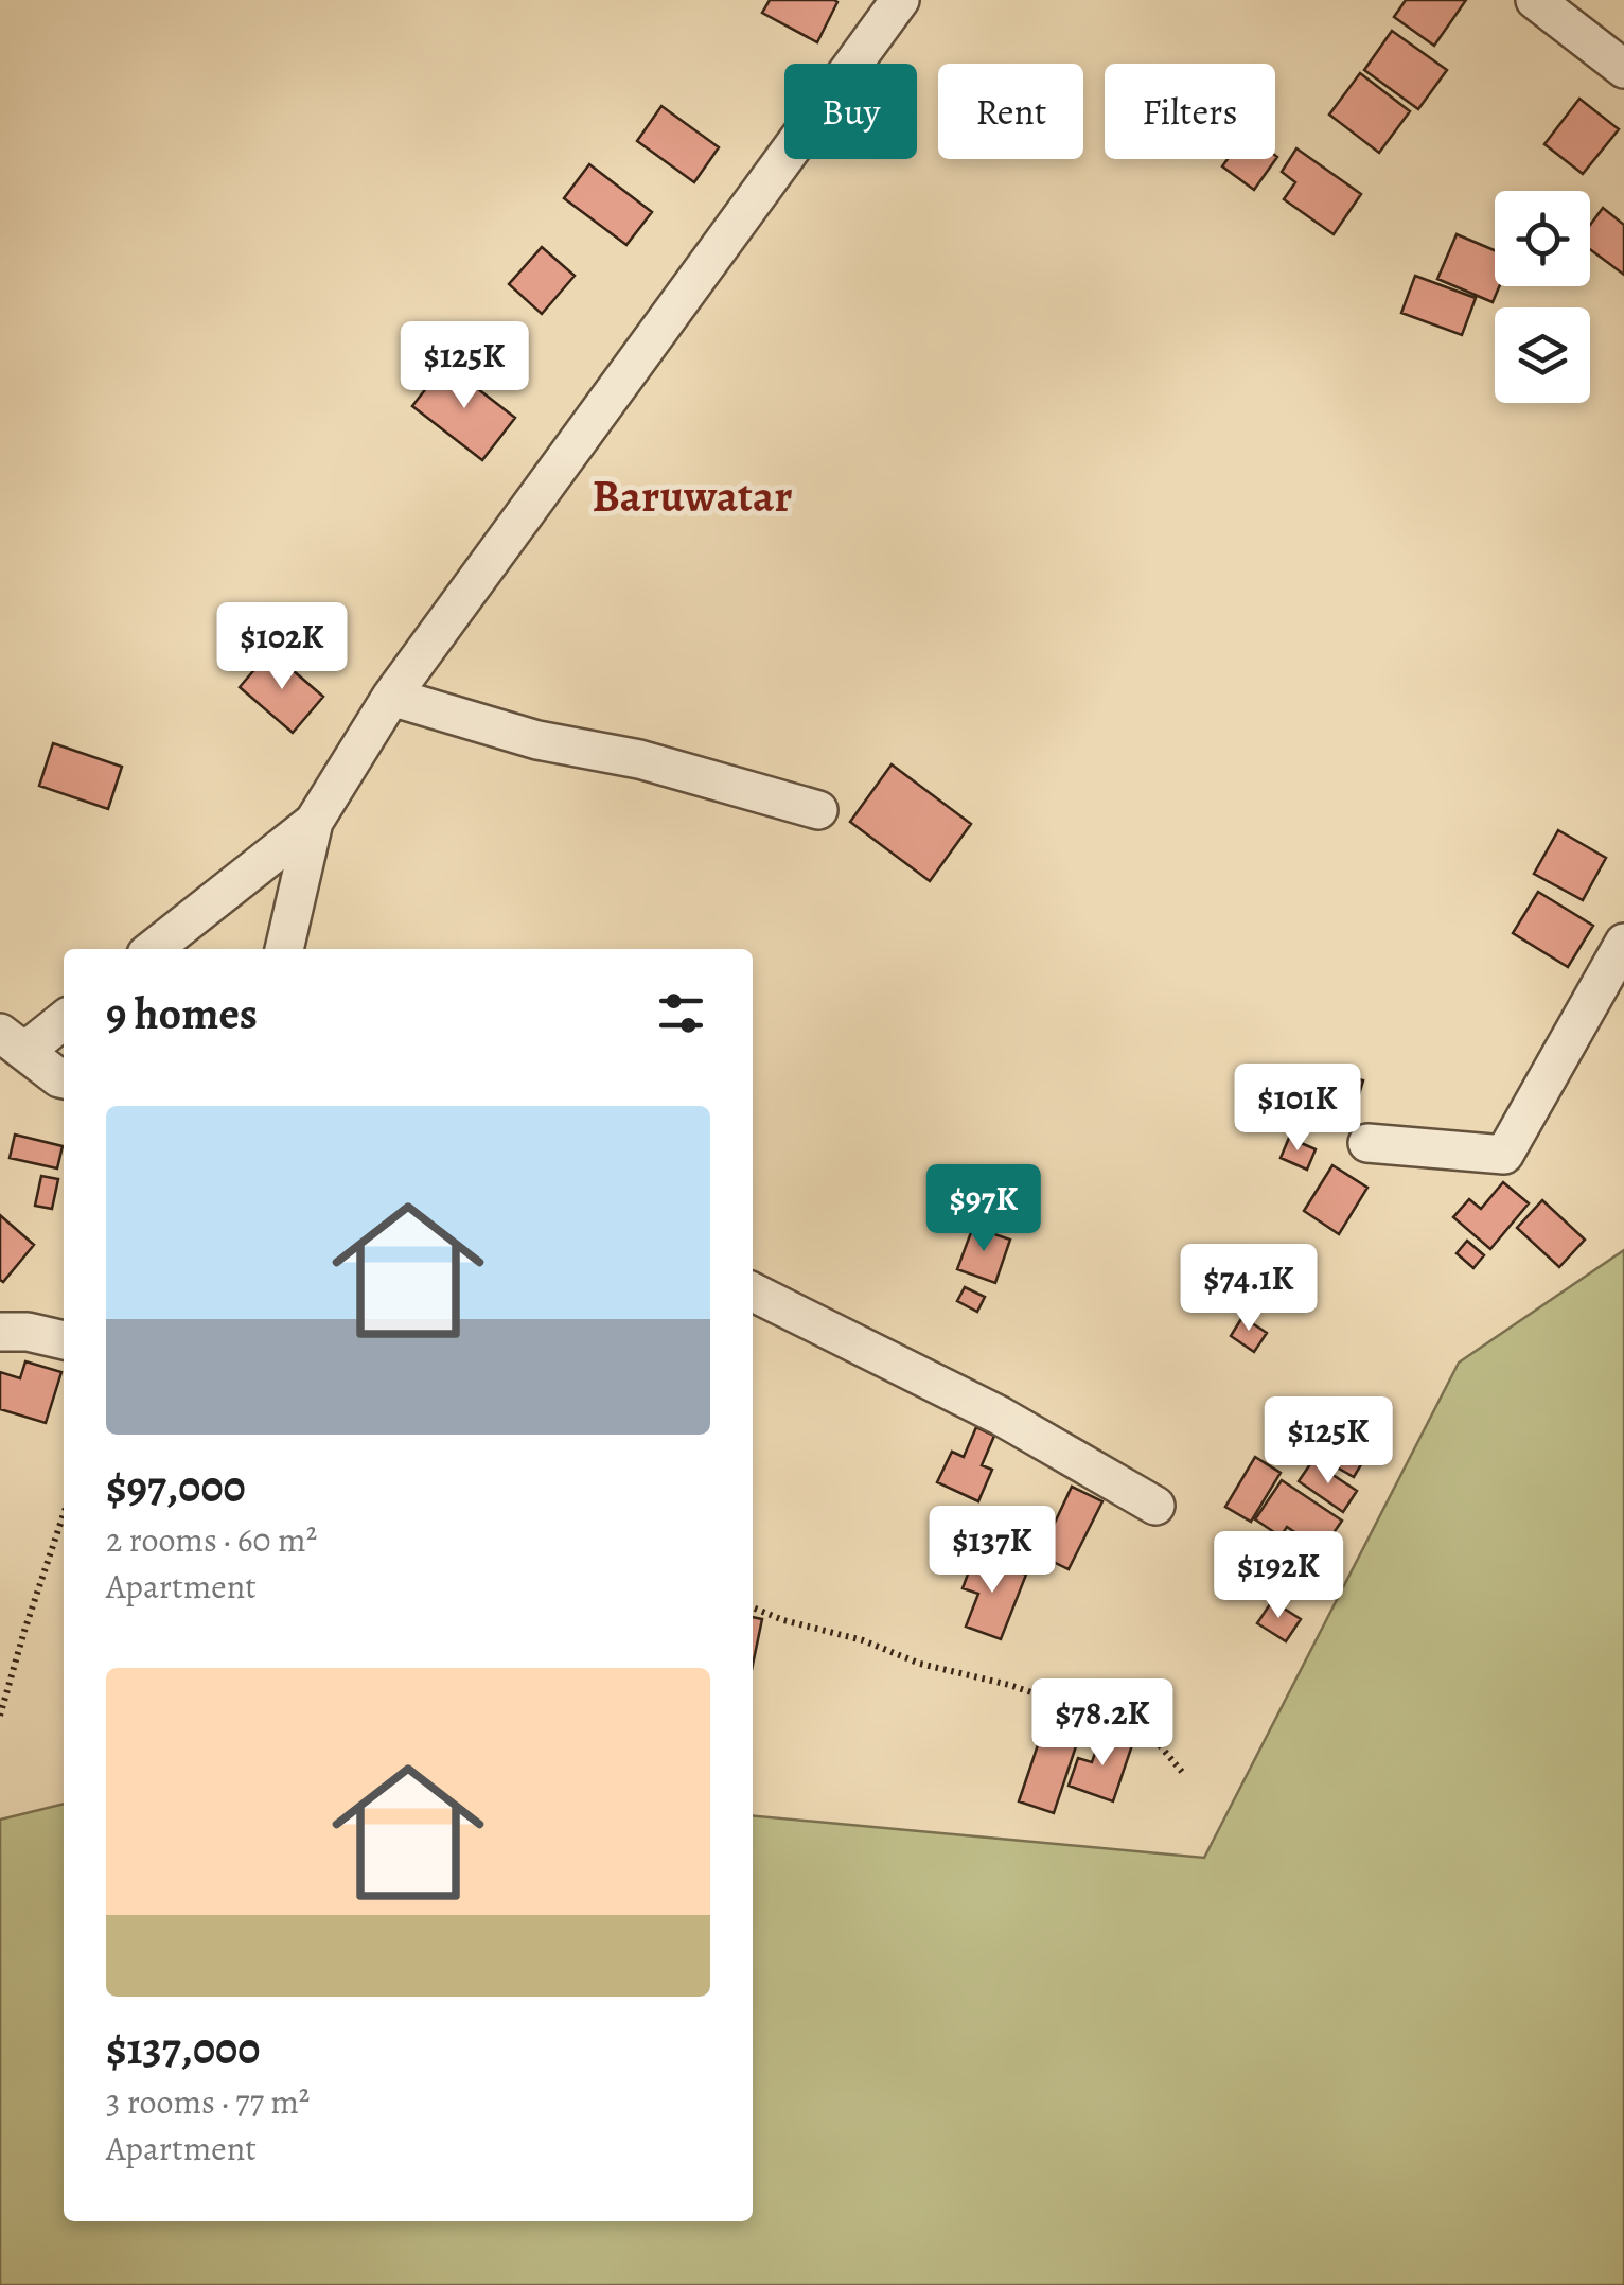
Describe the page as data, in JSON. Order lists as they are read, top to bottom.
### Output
{
  "districts": ["Baruwatar"],
  "page": {
    "chip": ["Buy", "Rent", "Filters"],
    "price": [
      "$125K",
      "$102K",
      "$101K",
      "$97K",
      "$74.1K",
      "$125K",
      "$137K",
      "$192K",
      "$78.2K"
    ],
    "heading": "9 homes",
    "list": [
      {
        "name": "$97,000",
        "note": "2 rooms · 60 m² · Apartment"
      },
      {
        "name": "$137,000",
        "note": "3 rooms · 77 m² · Apartment"
      }
    ]
  }
}
